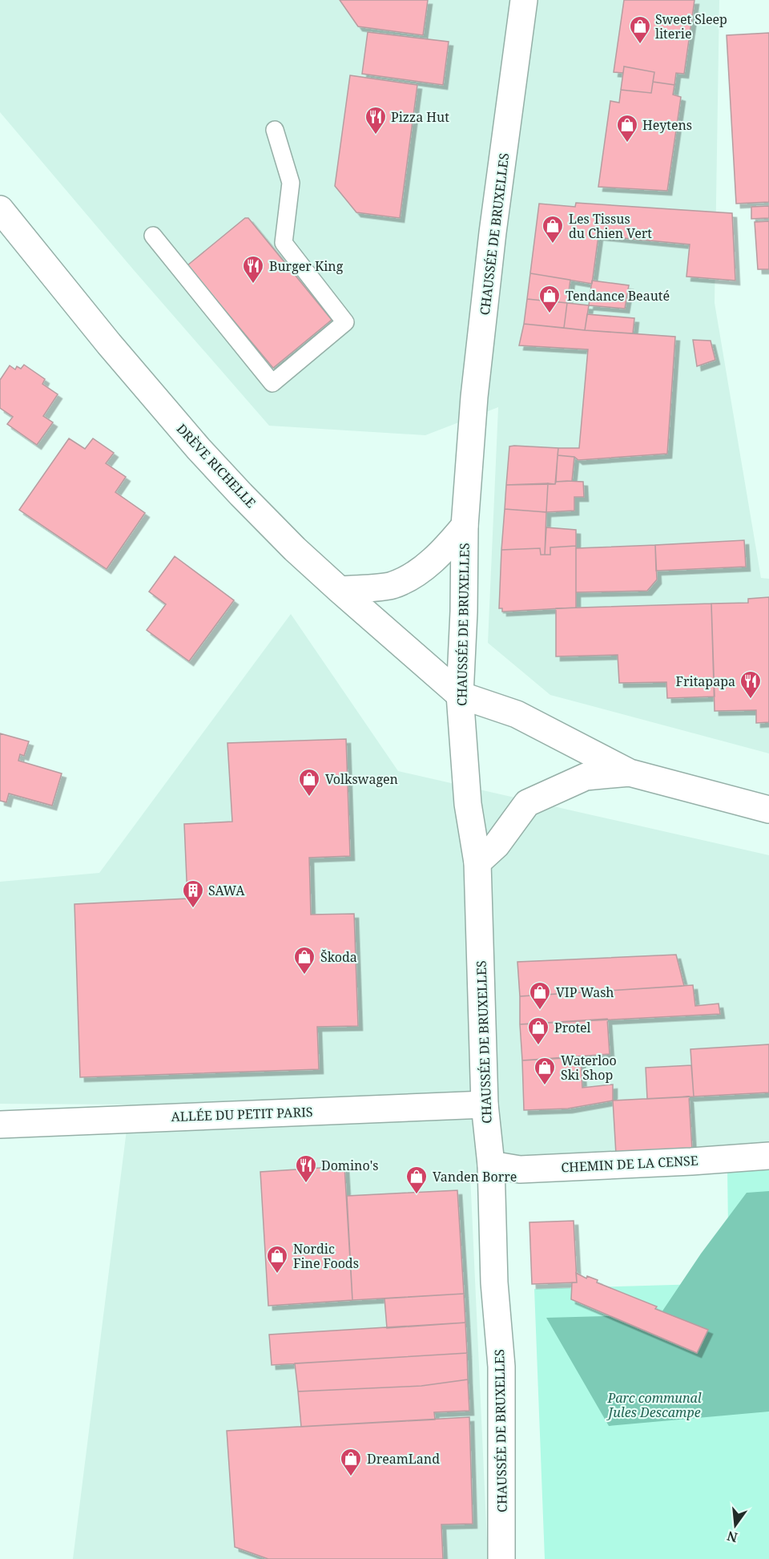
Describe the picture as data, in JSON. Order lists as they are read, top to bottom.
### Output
{
  "streets": {
    "main road": [
      "CHAUSSÉE DE BRUXELLES",
      "DRÈVE RICHELLE",
      "ALLÉE DU PETIT PARIS",
      "CHEMIN DE LA CENSE"
    ]
  },
  "crossings": [
    ["CHAUSSÉE DE BRUXELLES", "DRÈVE RICHELLE"],
    ["CHAUSSÉE DE BRUXELLES", "ALLÉE DU PETIT PARIS"],
    ["CHAUSSÉE DE BRUXELLES", "CHEMIN DE LA CENSE"]
  ],
  "parks": ["Parc communal Jules Descampe"],
  "places": {
    "shop": [
      "Sweet Sleep literie",
      "Heytens",
      "Les Tissus du Chien Vert",
      "Tendance Beauté",
      "Volkswagen",
      "Škoda",
      "VIP Wash",
      "Protel",
      "Waterloo Ski Shop",
      "Vanden Borre",
      "Nordic Fine Foods",
      "DreamLand"
    ],
    "restaurant": [
      "Pizza Hut",
      "Burger King",
      "Fritapapa",
      "Domino's"
    ],
    "building": ["SAWA"]
  },
  "north": "bottom"
}
